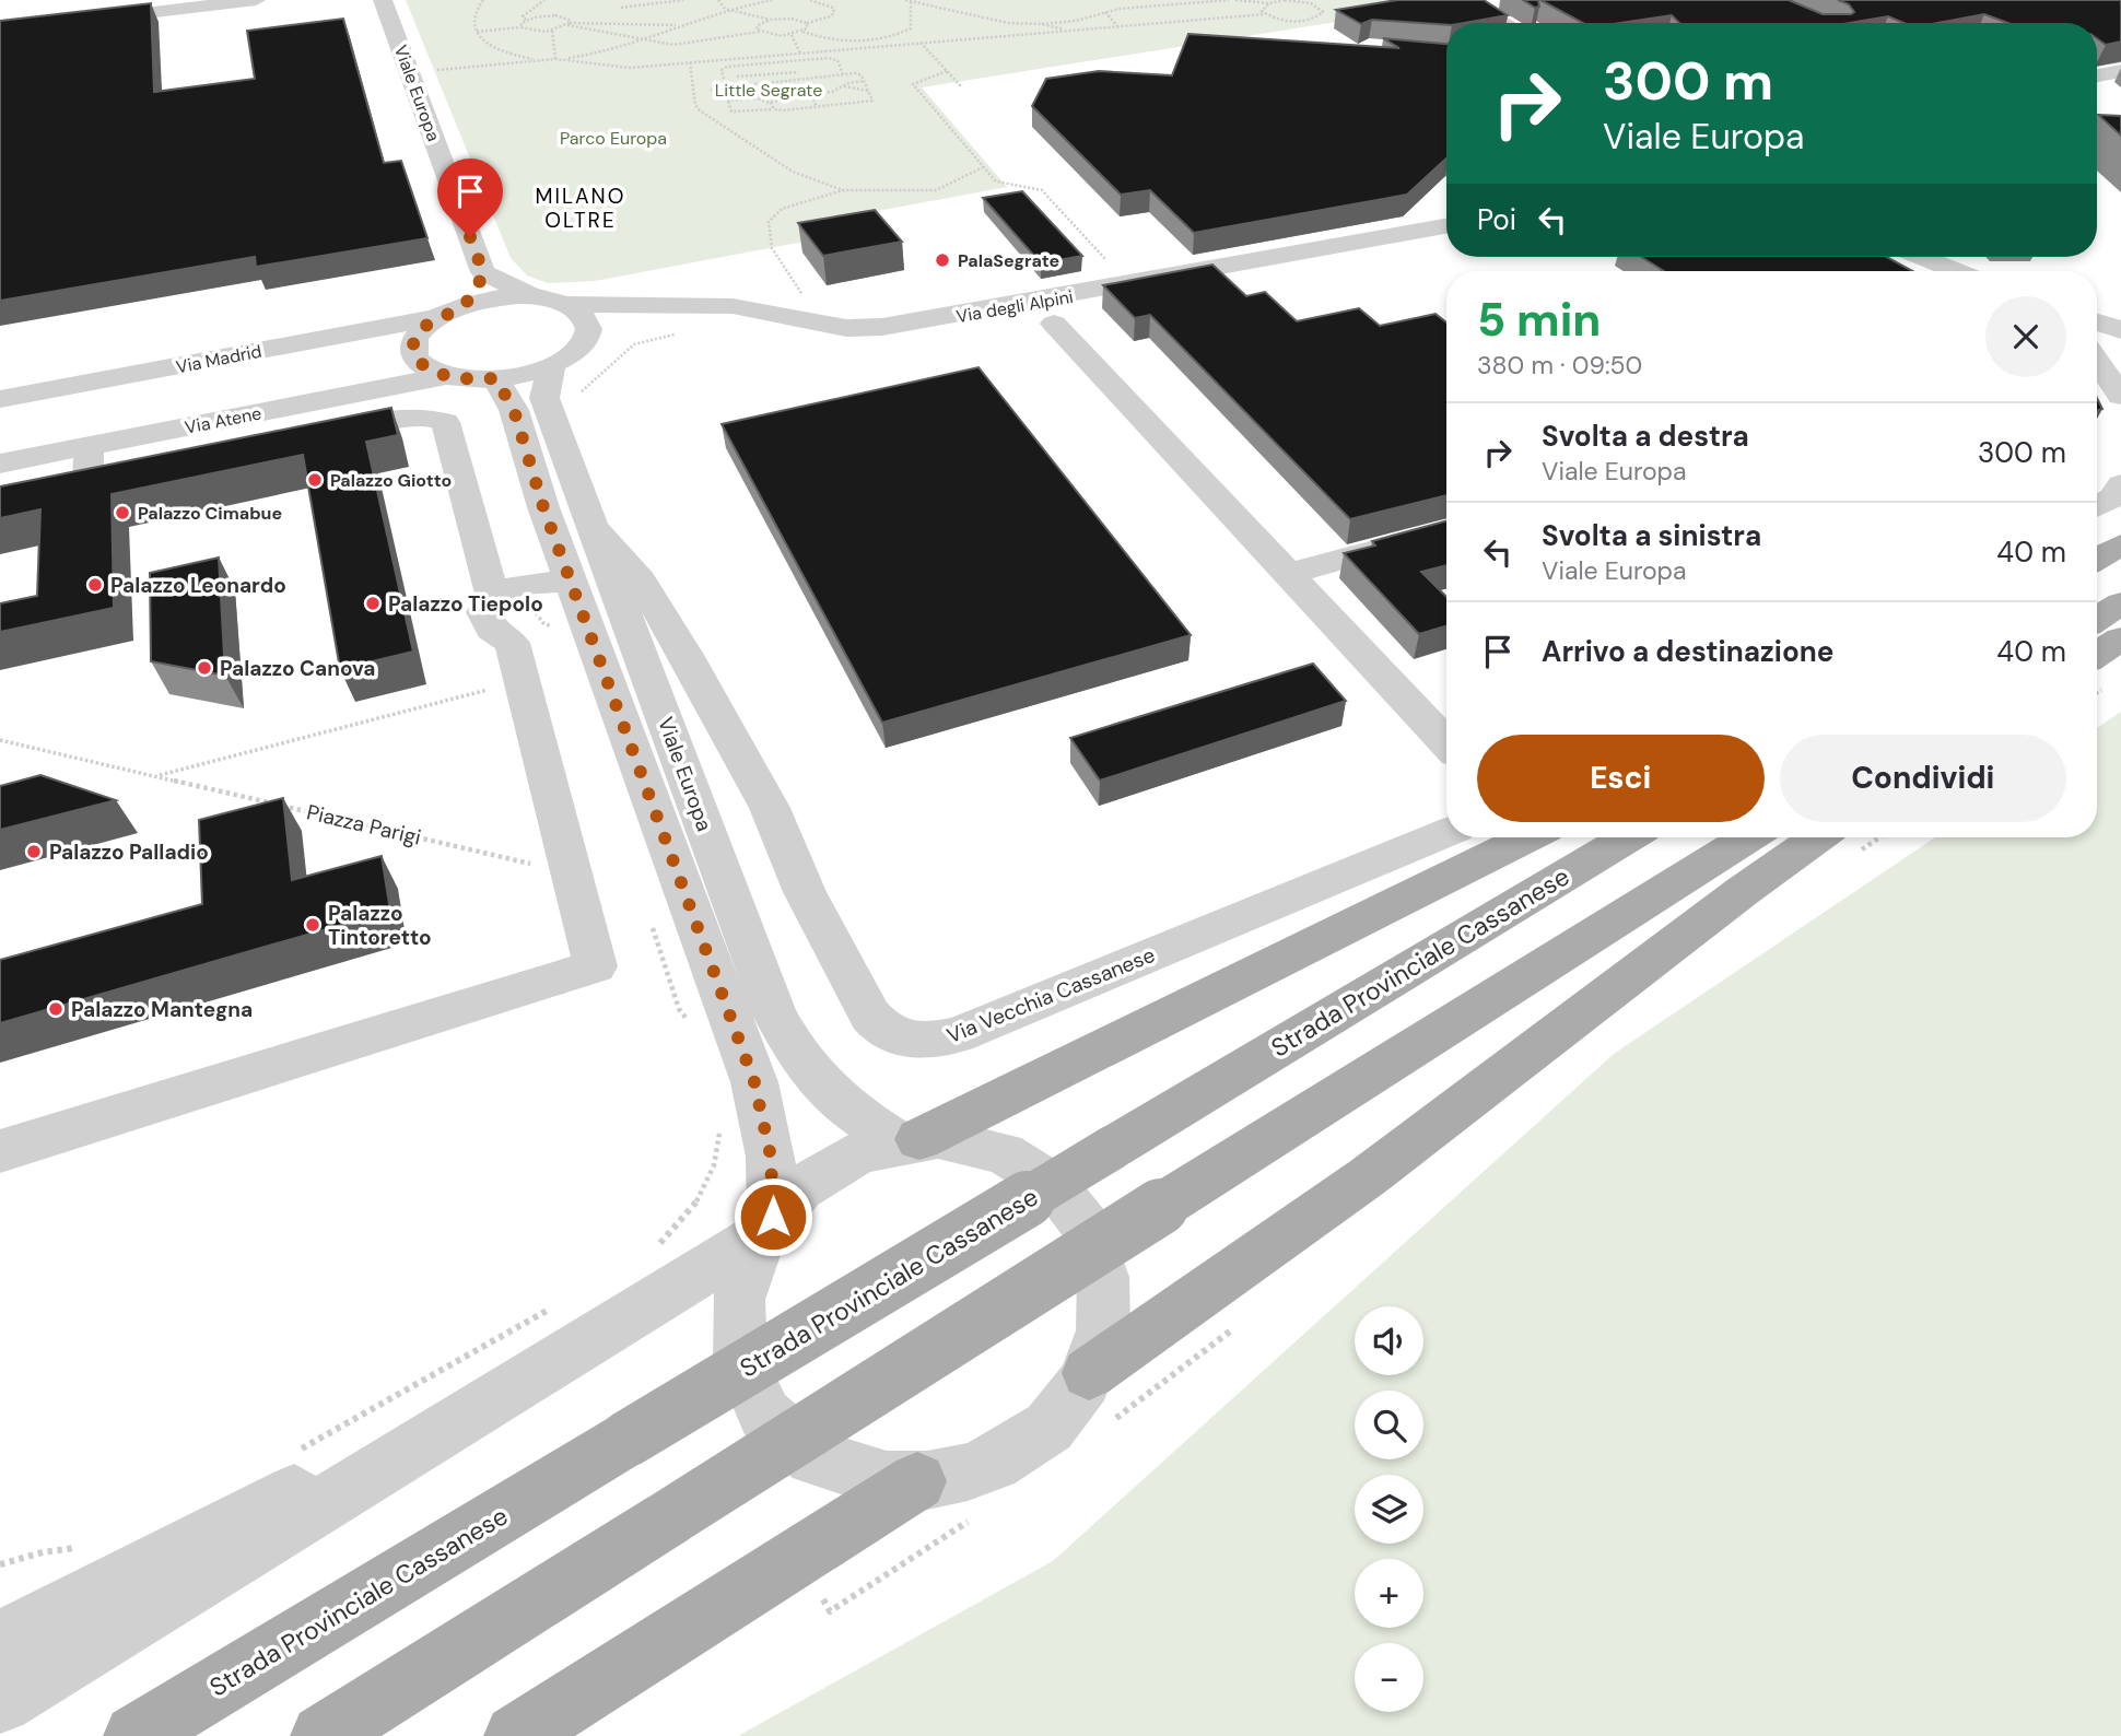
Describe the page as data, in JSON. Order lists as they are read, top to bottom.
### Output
{
  "streets": {
    "main road": ["Strada Provinciale Cassanese"],
    "street": [
      "Viale Europa",
      "Via degli Alpini",
      "Via Madrid",
      "Via Atene",
      "Via Vecchia Cassanese"
    ],
    "path": ["Piazza Parigi"]
  },
  "crossings": [
    ["Viale Europa", "Via Vecchia Cassanese"]
  ],
  "districts": ["MILANO OLTRE"],
  "parks": ["Little Segrate", "Parco Europa"],
  "places": [
    "PalaSegrate",
    "Palazzo Giotto",
    "Palazzo Cimabue",
    "Palazzo Leonardo",
    "Palazzo Tiepolo",
    "Palazzo Canova",
    "Palazzo Palladio",
    "Palazzo Tintoretto",
    "Palazzo Mantegna"
  ],
  "page": {
    "turn": ["300 m", "Viale Europa"],
    "then": "Poi",
    "heading": ["5 min", "380 m · 09:50"],
    "list": [
      {
        "name": "Svolta a destra",
        "note": "Viale Europa",
        "value": "300 m"
      },
      {
        "name": "Svolta a sinistra",
        "note": "Viale Europa",
        "value": "40 m"
      },
      {
        "name": "Arrivo a destinazione",
        "value": "40 m"
      }
    ],
    "buttons": ["Esci", "Condividi"],
    "map_buttons": ["+", "−"]
  }
}
